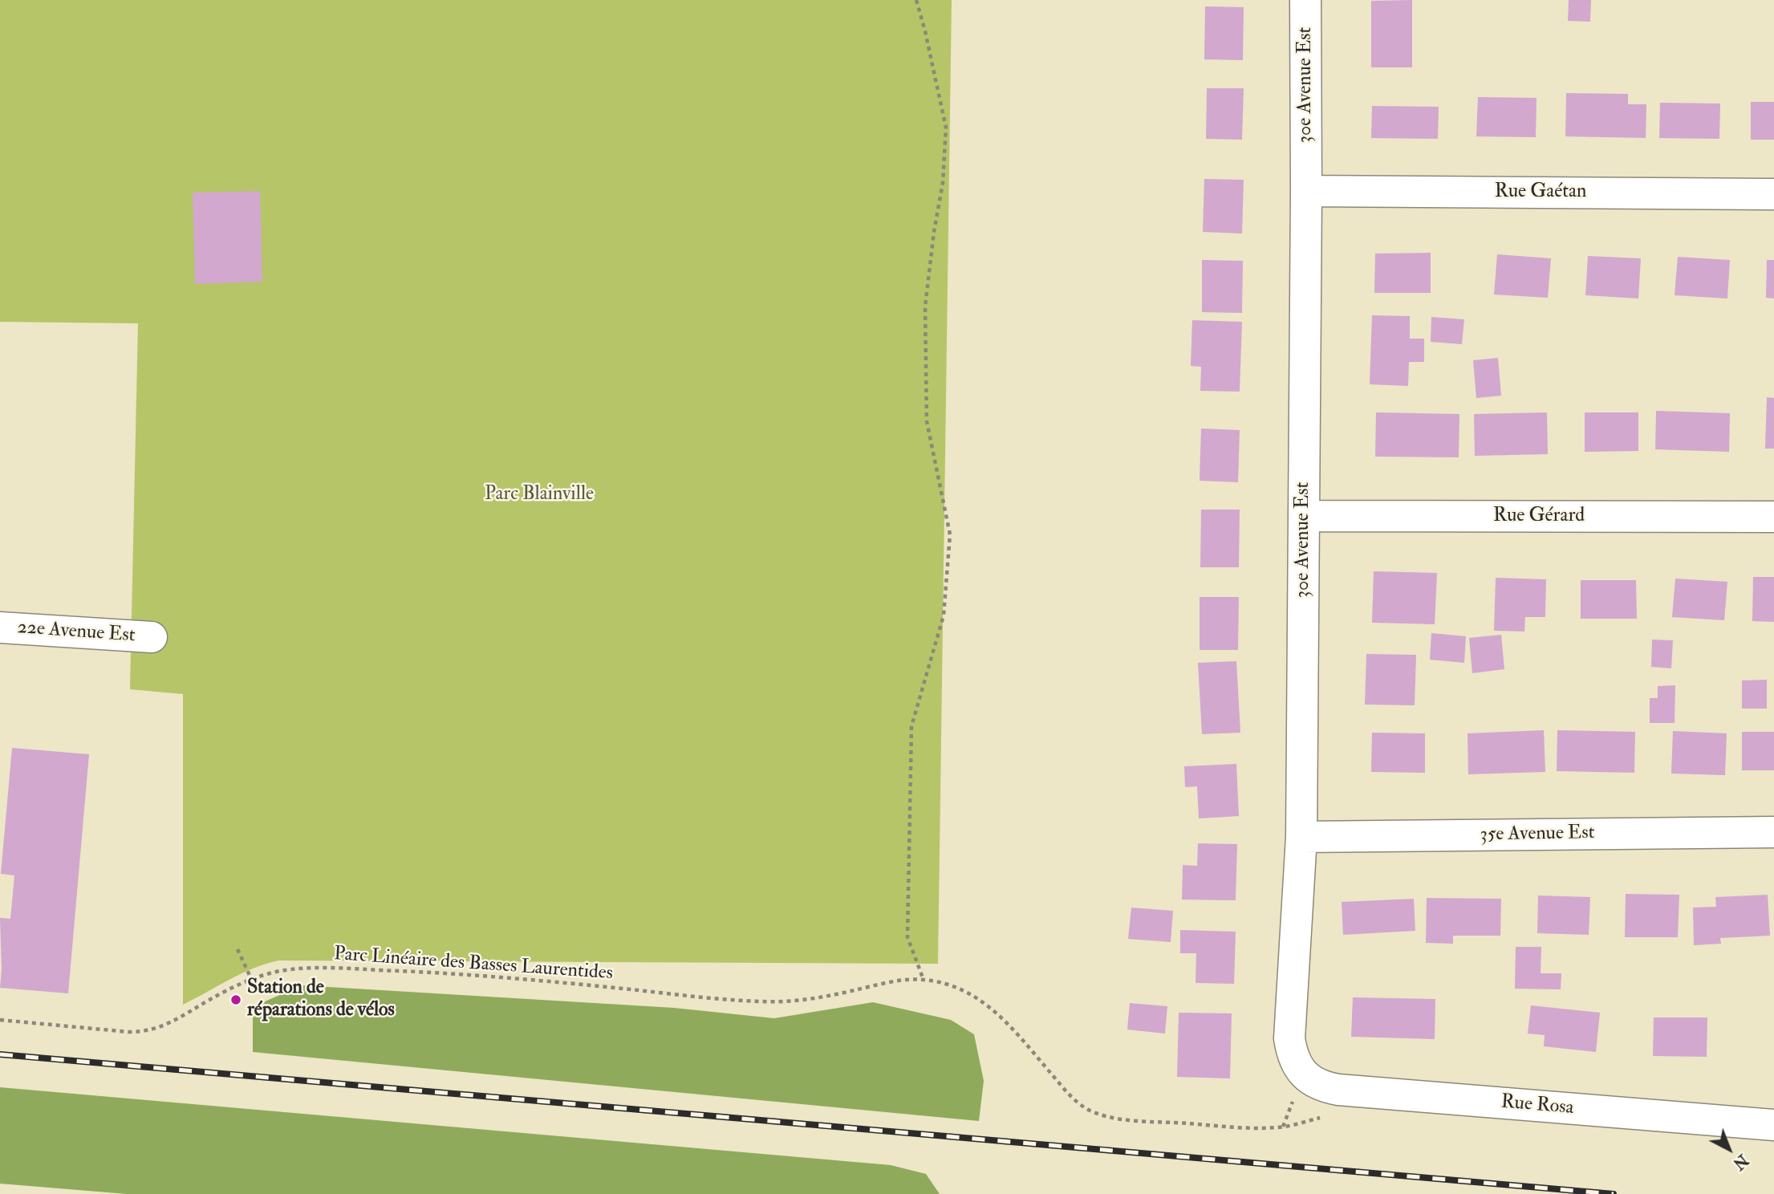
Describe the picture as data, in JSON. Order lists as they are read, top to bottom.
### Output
{
  "streets": {
    "street": [
      "30e Avenue Est",
      "Rue Gaétan",
      "Rue Gérard",
      "22e Avenue Est",
      "35e Avenue Est",
      "Rue Rosa"
    ],
    "path": ["Parc Linéaire des Basses Laurentides"]
  },
  "crossings": [
    ["30e Avenue Est", "Rue Gaétan"],
    ["30e Avenue Est", "Rue Gérard"],
    ["30e Avenue Est", "35e Avenue Est"],
    ["30e Avenue Est", "Rue Rosa"]
  ],
  "parks": ["Parc Blainville"],
  "places": ["Station de réparations de vélos"],
  "north": "bottom right"
}
